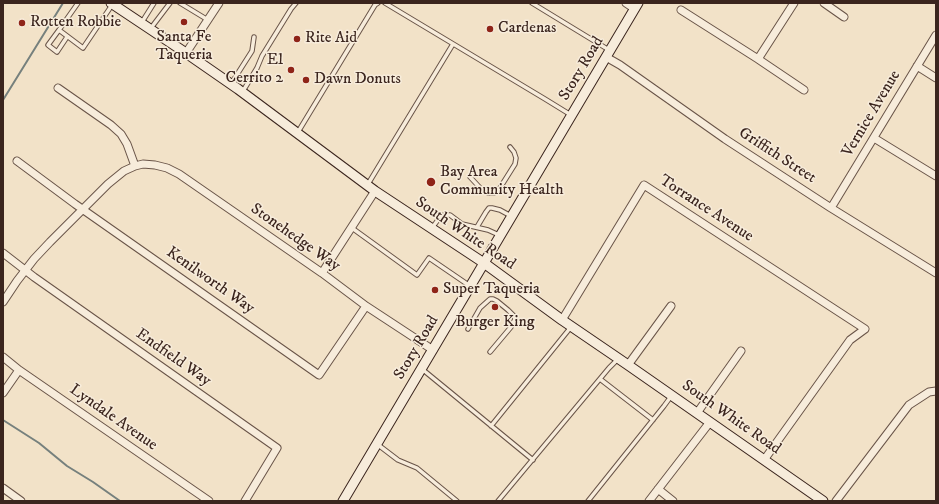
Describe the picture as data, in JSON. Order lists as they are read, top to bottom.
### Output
{
  "streets": {
    "main road": ["Story Road", "South White Road"],
    "street": [
      "Vernice Avenue",
      "Griffith Street",
      "Torrance Avenue",
      "Stonehedge Way",
      "Kenilworth Way",
      "Endfield Way",
      "Lyndale Avenue"
    ]
  },
  "crossings": [
    ["Story Road", "Griffith Street"],
    ["Story Road", "South White Road"],
    ["Story Road", "Stonehedge Way"],
    ["Vernice Avenue", "Griffith Street"],
    ["Torrance Avenue", "South White Road"],
    ["Stonehedge Way", "Kenilworth Way"]
  ],
  "places": [
    "Santa Fe Taqueria",
    "Rotten Robbie",
    "Cardenas",
    "Rite Aid",
    "El Cerrito 2",
    "Dawn Donuts",
    "Bay Area Community Health",
    "Super Taqueria",
    "Burger King"
  ]
}
